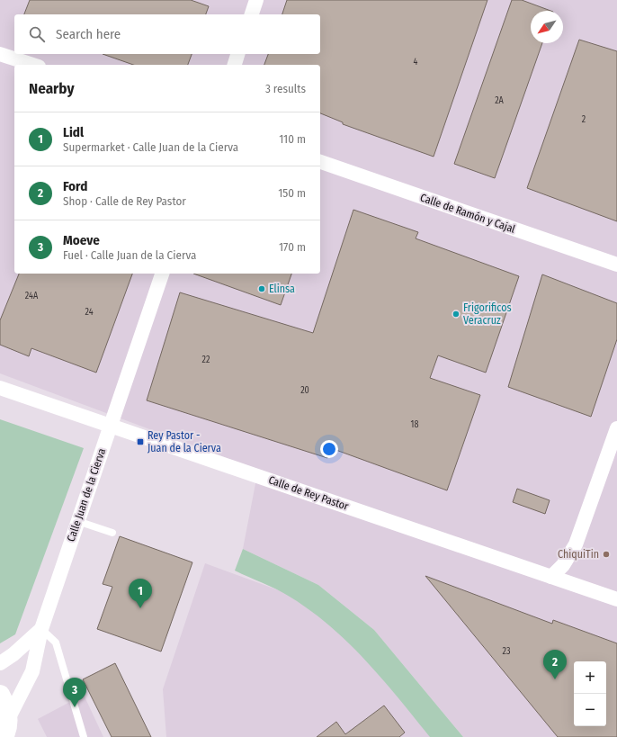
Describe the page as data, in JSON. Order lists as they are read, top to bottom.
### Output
{
  "streets": {
    "street": ["Calle de Ramón y Cajal", "Calle de Rey Pastor", "Calle Juan de la Cierva"]
  },
  "crossings": [
    ["Calle de Rey Pastor", "Calle Juan de la Cierva"]
  ],
  "places": {
    "other": ["Elinsa", "Frigorificos Veracruz", "ChiquiTin"],
    "transit": ["Rey Pastor - Juan de la Cierva"]
  },
  "house_numbers": [
    "4",
    "2A",
    "2",
    "24A",
    "24",
    "22",
    "20",
    "18",
    "23"
  ],
  "north": "bottom left",
  "page": {
    "search": "Search here",
    "heading": ["Nearby", "3 results"],
    "list": [
      {
        "mark": "1",
        "name": "Lidl",
        "note": "Supermarket · Calle Juan de la Cierva",
        "value": "110 m"
      },
      {
        "mark": "2",
        "name": "Ford",
        "note": "Shop · Calle de Rey Pastor",
        "value": "150 m"
      },
      {
        "mark": "3",
        "name": "Moeve",
        "note": "Fuel · Calle Juan de la Cierva",
        "value": "170 m"
      }
    ],
    "pins": ["1", "2", "3"],
    "map_buttons": ["+", "−"]
  }
}
